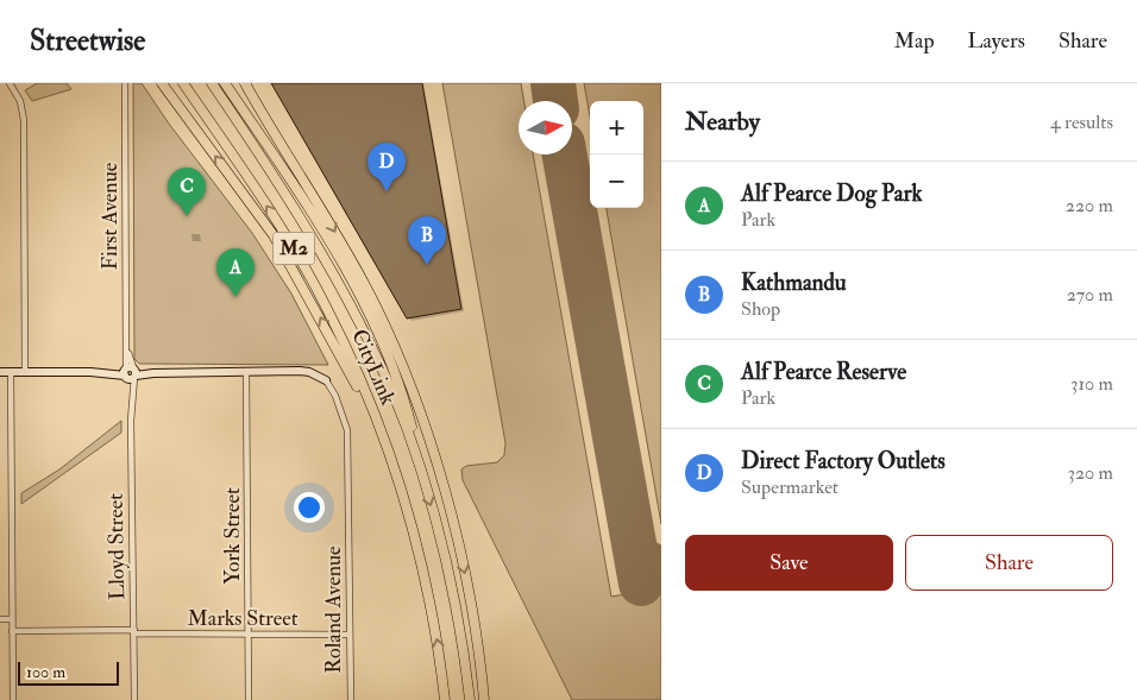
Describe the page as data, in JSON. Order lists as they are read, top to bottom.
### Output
{
  "streets": {
    "highway": ["M2", "CityLink"],
    "street": [
      "First Avenue",
      "York Street",
      "Lloyd Street",
      "Roland Avenue",
      "Marks Street"
    ]
  },
  "crossings": [
    ["First Avenue", "Lloyd Street"],
    ["York Street", "Marks Street"],
    ["Lloyd Street", "Marks Street"],
    ["Roland Avenue", "Marks Street"]
  ],
  "scale_bar": "100 m",
  "north": "right",
  "page": {
    "header": "Streetwise",
    "nav": ["Map", "Layers", "Share"],
    "heading": ["Nearby", "4 results"],
    "map_buttons": ["+", "−"],
    "pins": [
      "D",
      "C",
      "B",
      "A"
    ],
    "list": [
      {
        "mark": "A",
        "name": "Alf Pearce Dog Park",
        "note": "Park",
        "value": "220 m"
      },
      {
        "mark": "B",
        "name": "Kathmandu",
        "note": "Shop",
        "value": "270 m"
      },
      {
        "mark": "C",
        "name": "Alf Pearce Reserve",
        "note": "Park",
        "value": "310 m"
      },
      {
        "mark": "D",
        "name": "Direct Factory Outlets",
        "note": "Supermarket",
        "value": "320 m"
      }
    ],
    "buttons": ["Save", "Share"],
    "scale": "100 m"
  }
}
